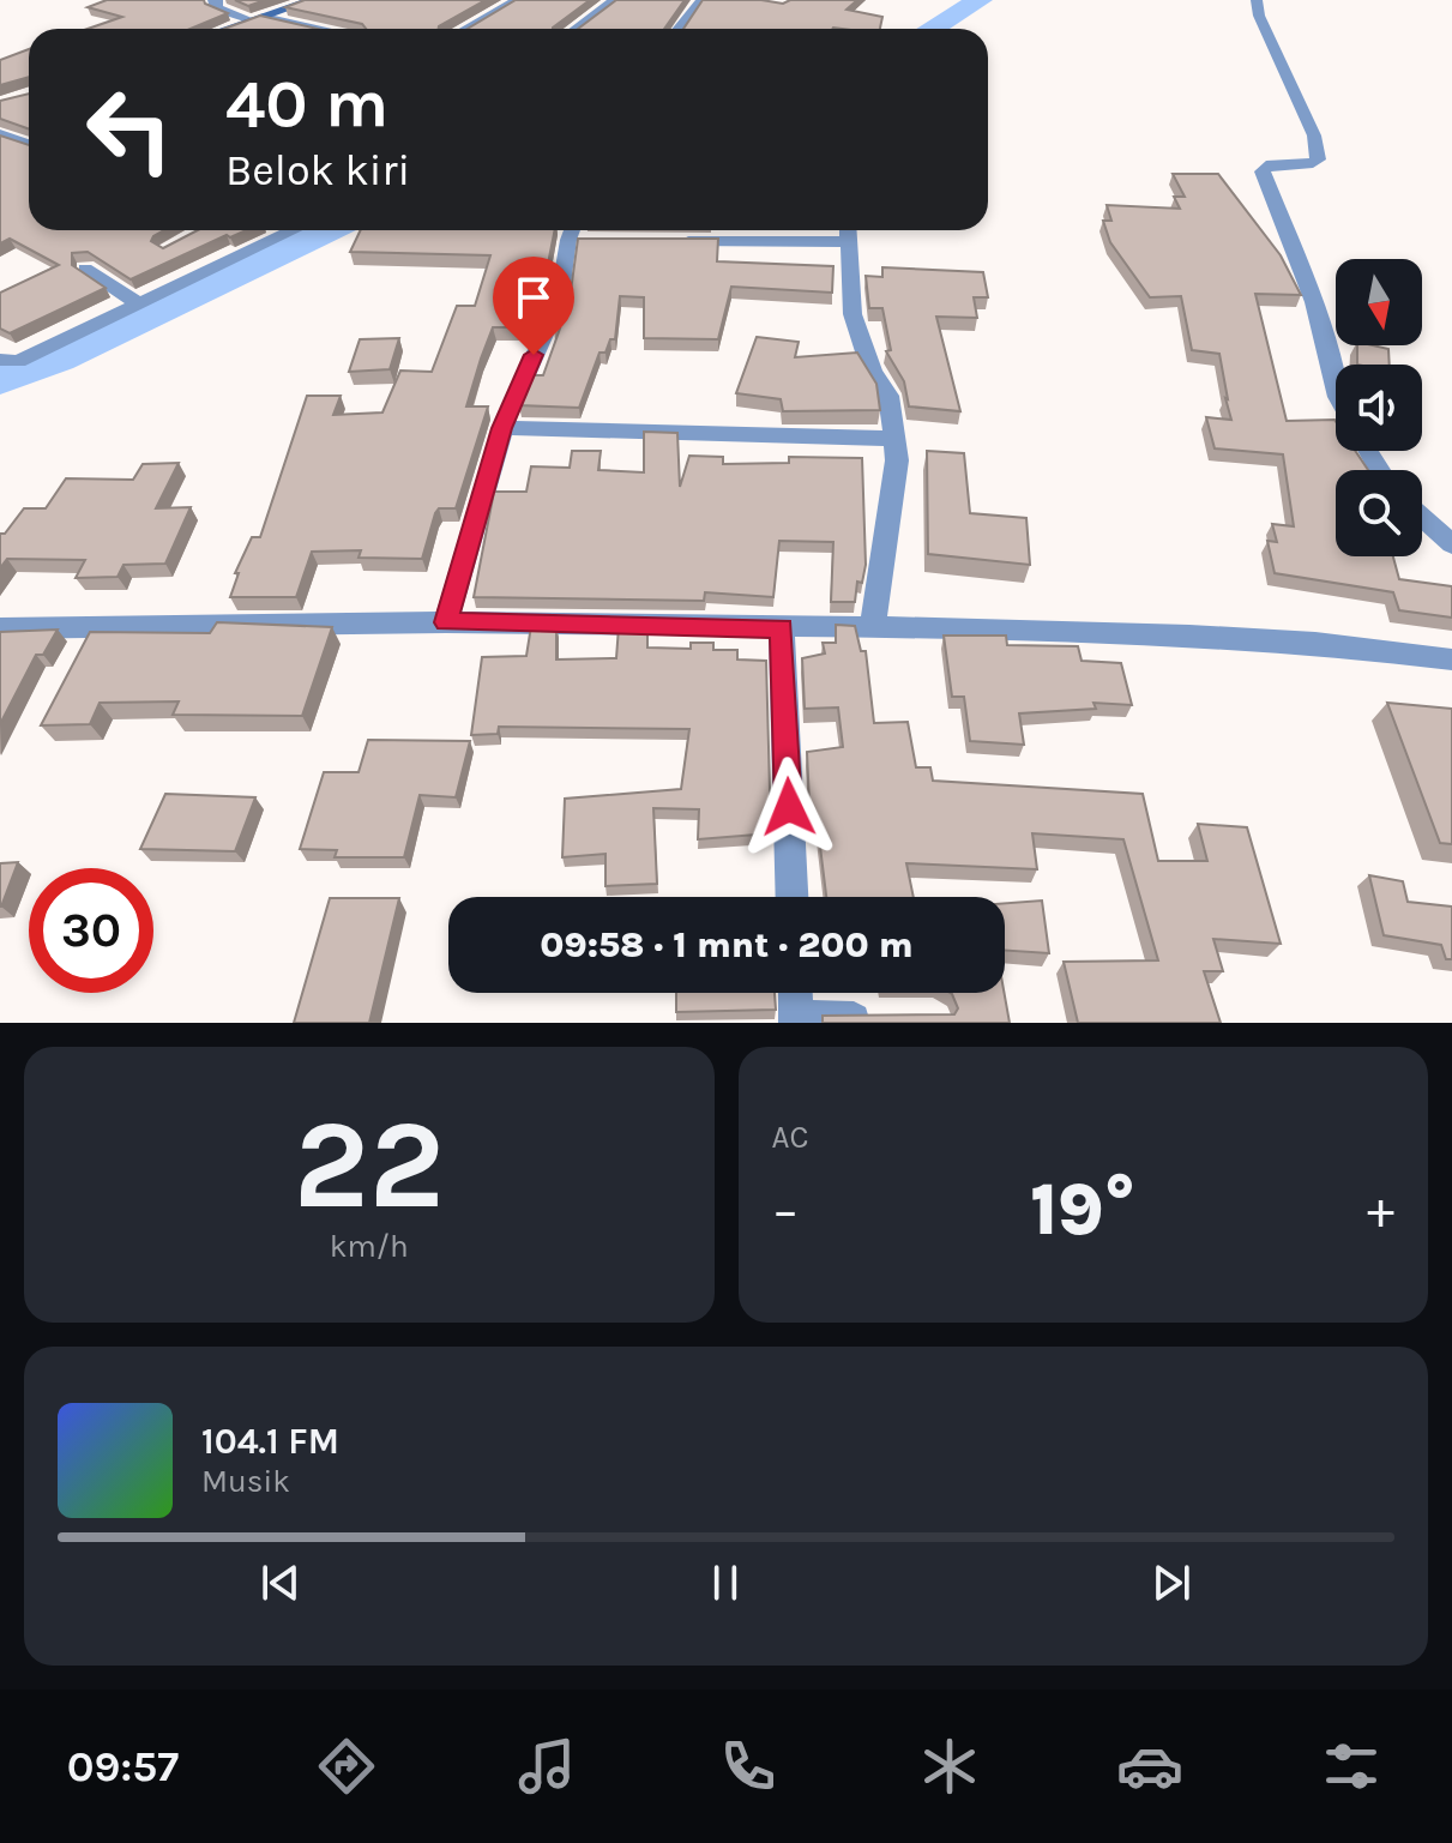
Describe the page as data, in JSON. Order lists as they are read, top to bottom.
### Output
{
  "north": "bottom",
  "page": {
    "turn": ["40 m", "Belok kiri"],
    "limit": "30",
    "trip": "09:58 · 1 mnt · 200 m",
    "tile": [
      ["22", "km/h"],
      "AC"
    ],
    "heat": ["−", "19°", "+"],
    "song": ["104.1 FM", "Musik"],
    "tabs": "09:57"
  }
}
